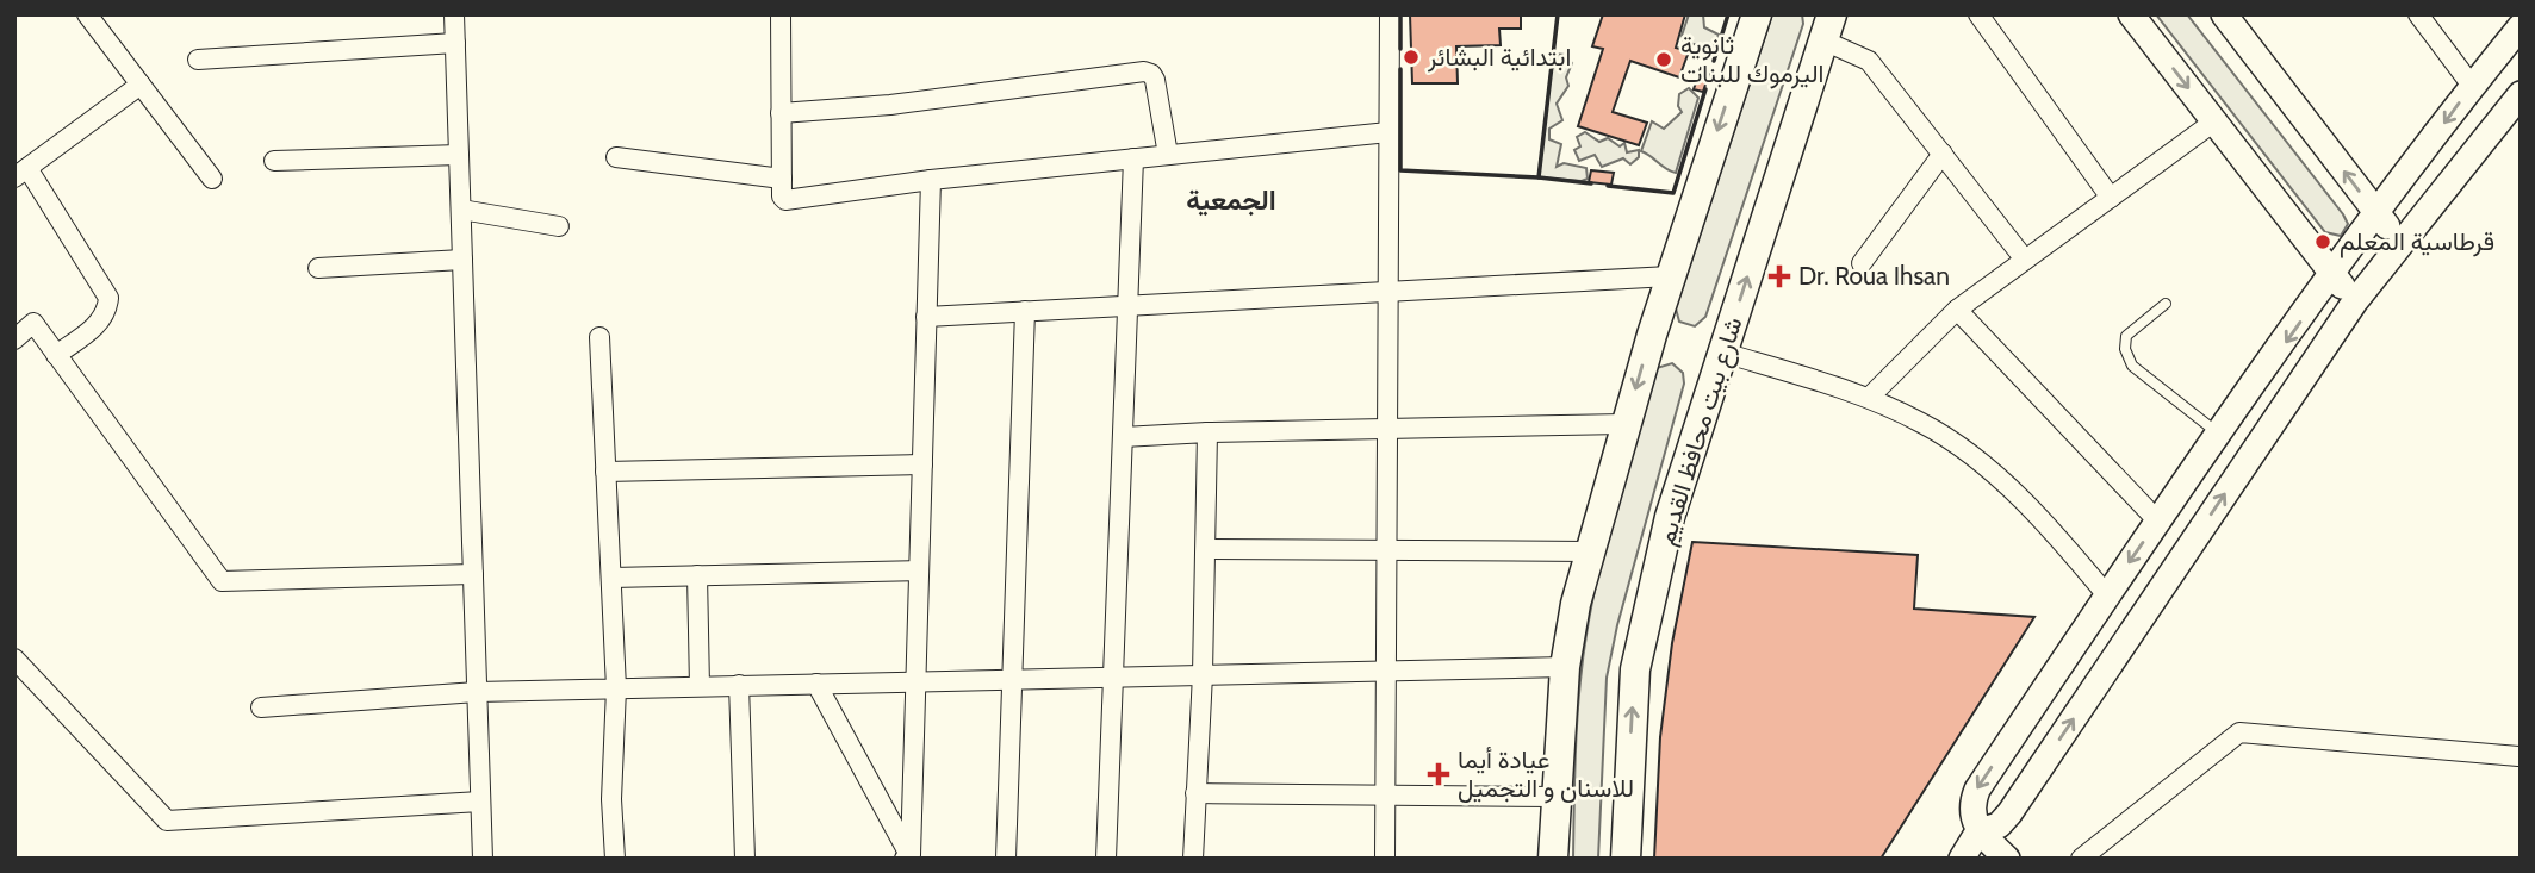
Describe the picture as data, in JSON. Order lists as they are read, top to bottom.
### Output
{
  "streets": {
    "main road": ["شارع بيت محافظ القديم"]
  },
  "districts": ["الجمعية"],
  "places": {
    "other": ["ابتدائية البشائر", "ثانوية اليرموك للبنات", "قرطاسية المعلم"],
    "health": ["Dr. Roua Ihsan", "عيادة أيما للاسنان و التجميل"]
  }
}
